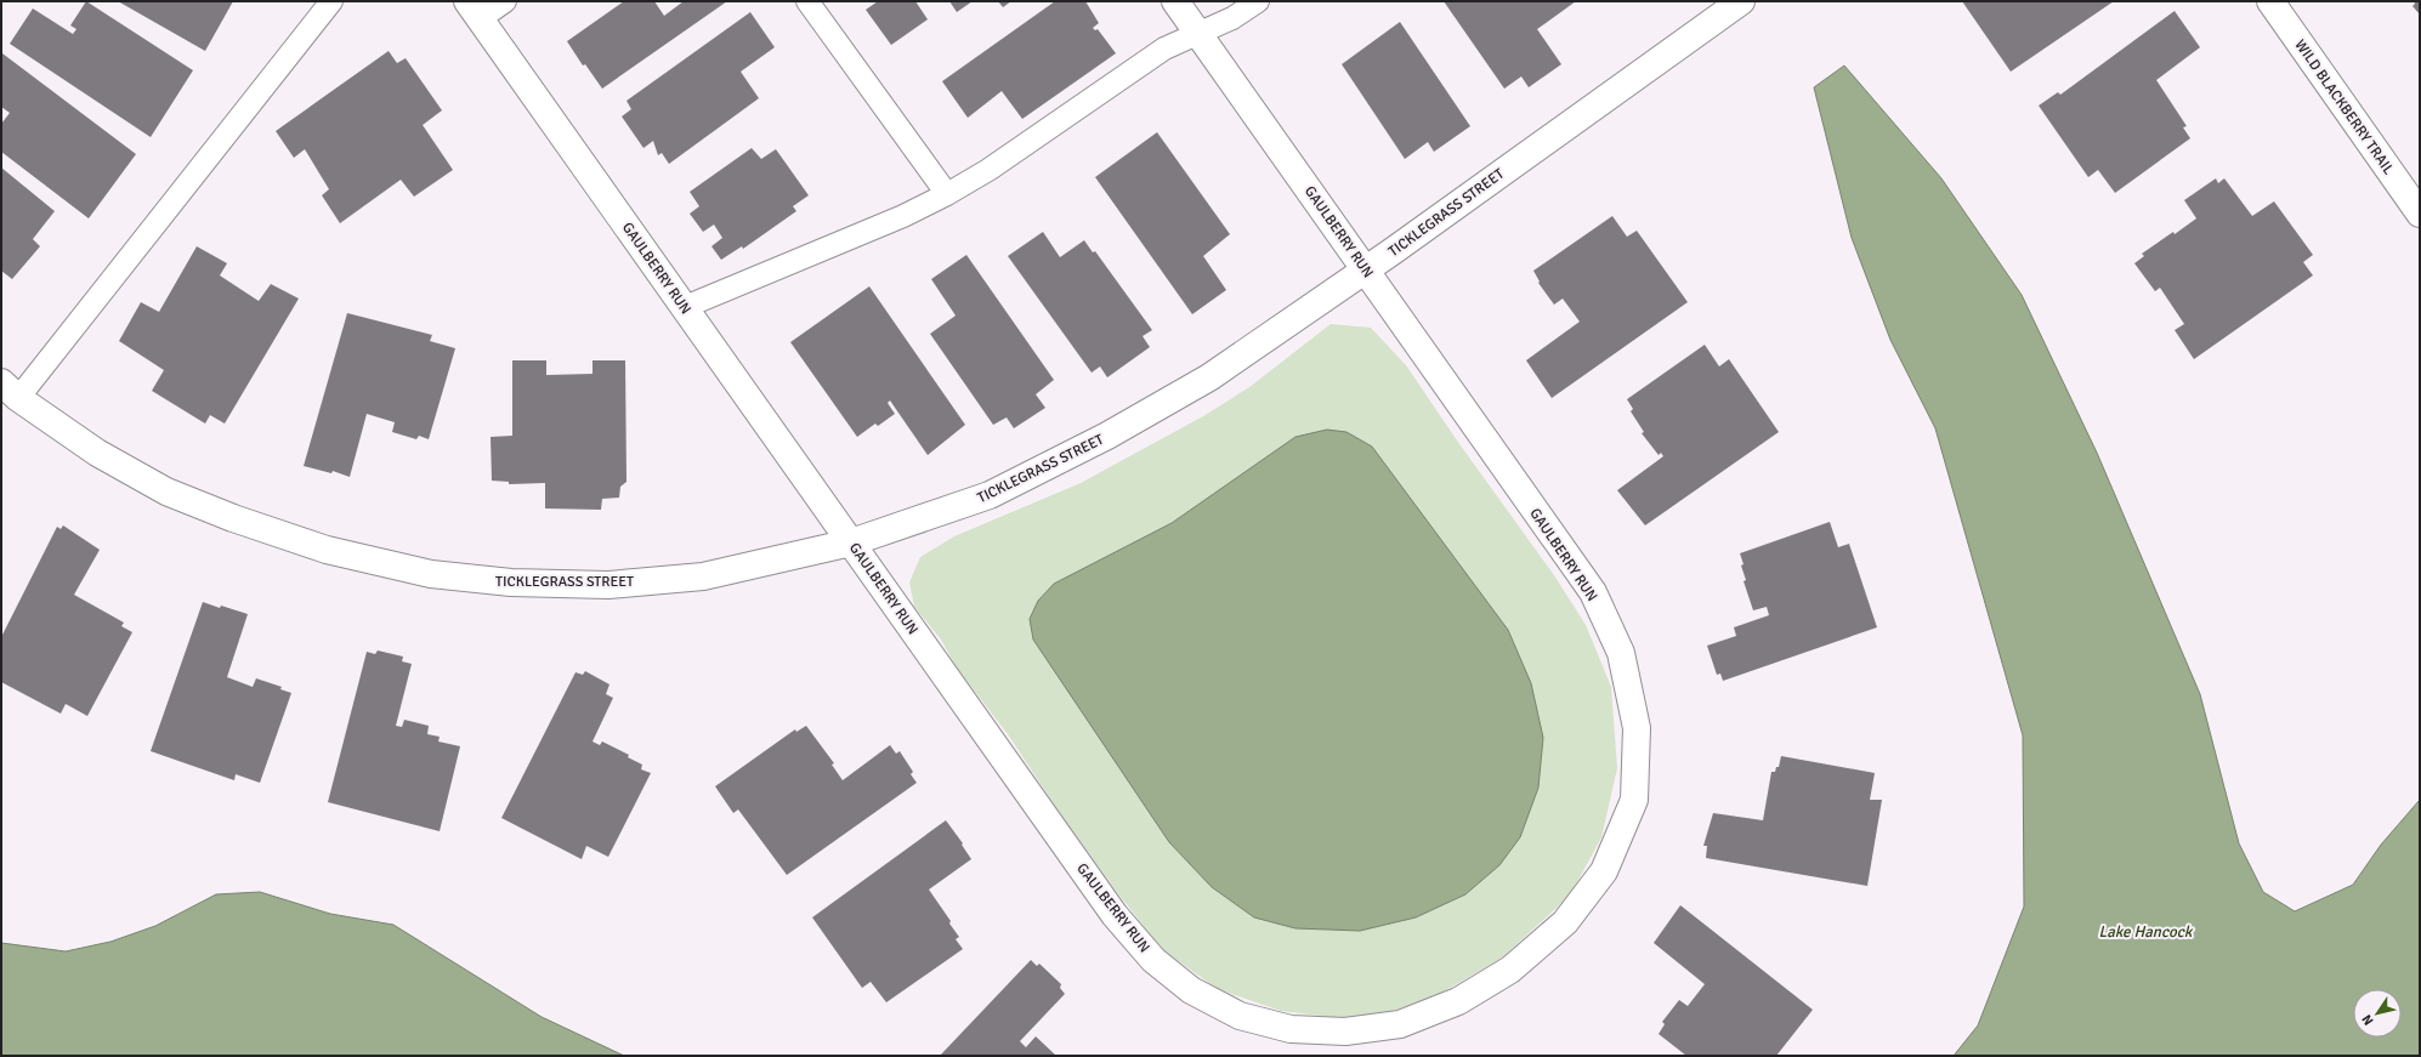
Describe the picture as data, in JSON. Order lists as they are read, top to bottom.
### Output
{
  "streets": {
    "street": ["WILD BLACKBERRY TRAIL", "TICKLEGRASS STREET", "GAULBERRY RUN"]
  },
  "crossings": [
    ["TICKLEGRASS STREET", "GAULBERRY RUN"]
  ],
  "water": ["Lake Hancock"],
  "north": "bottom left"
}
